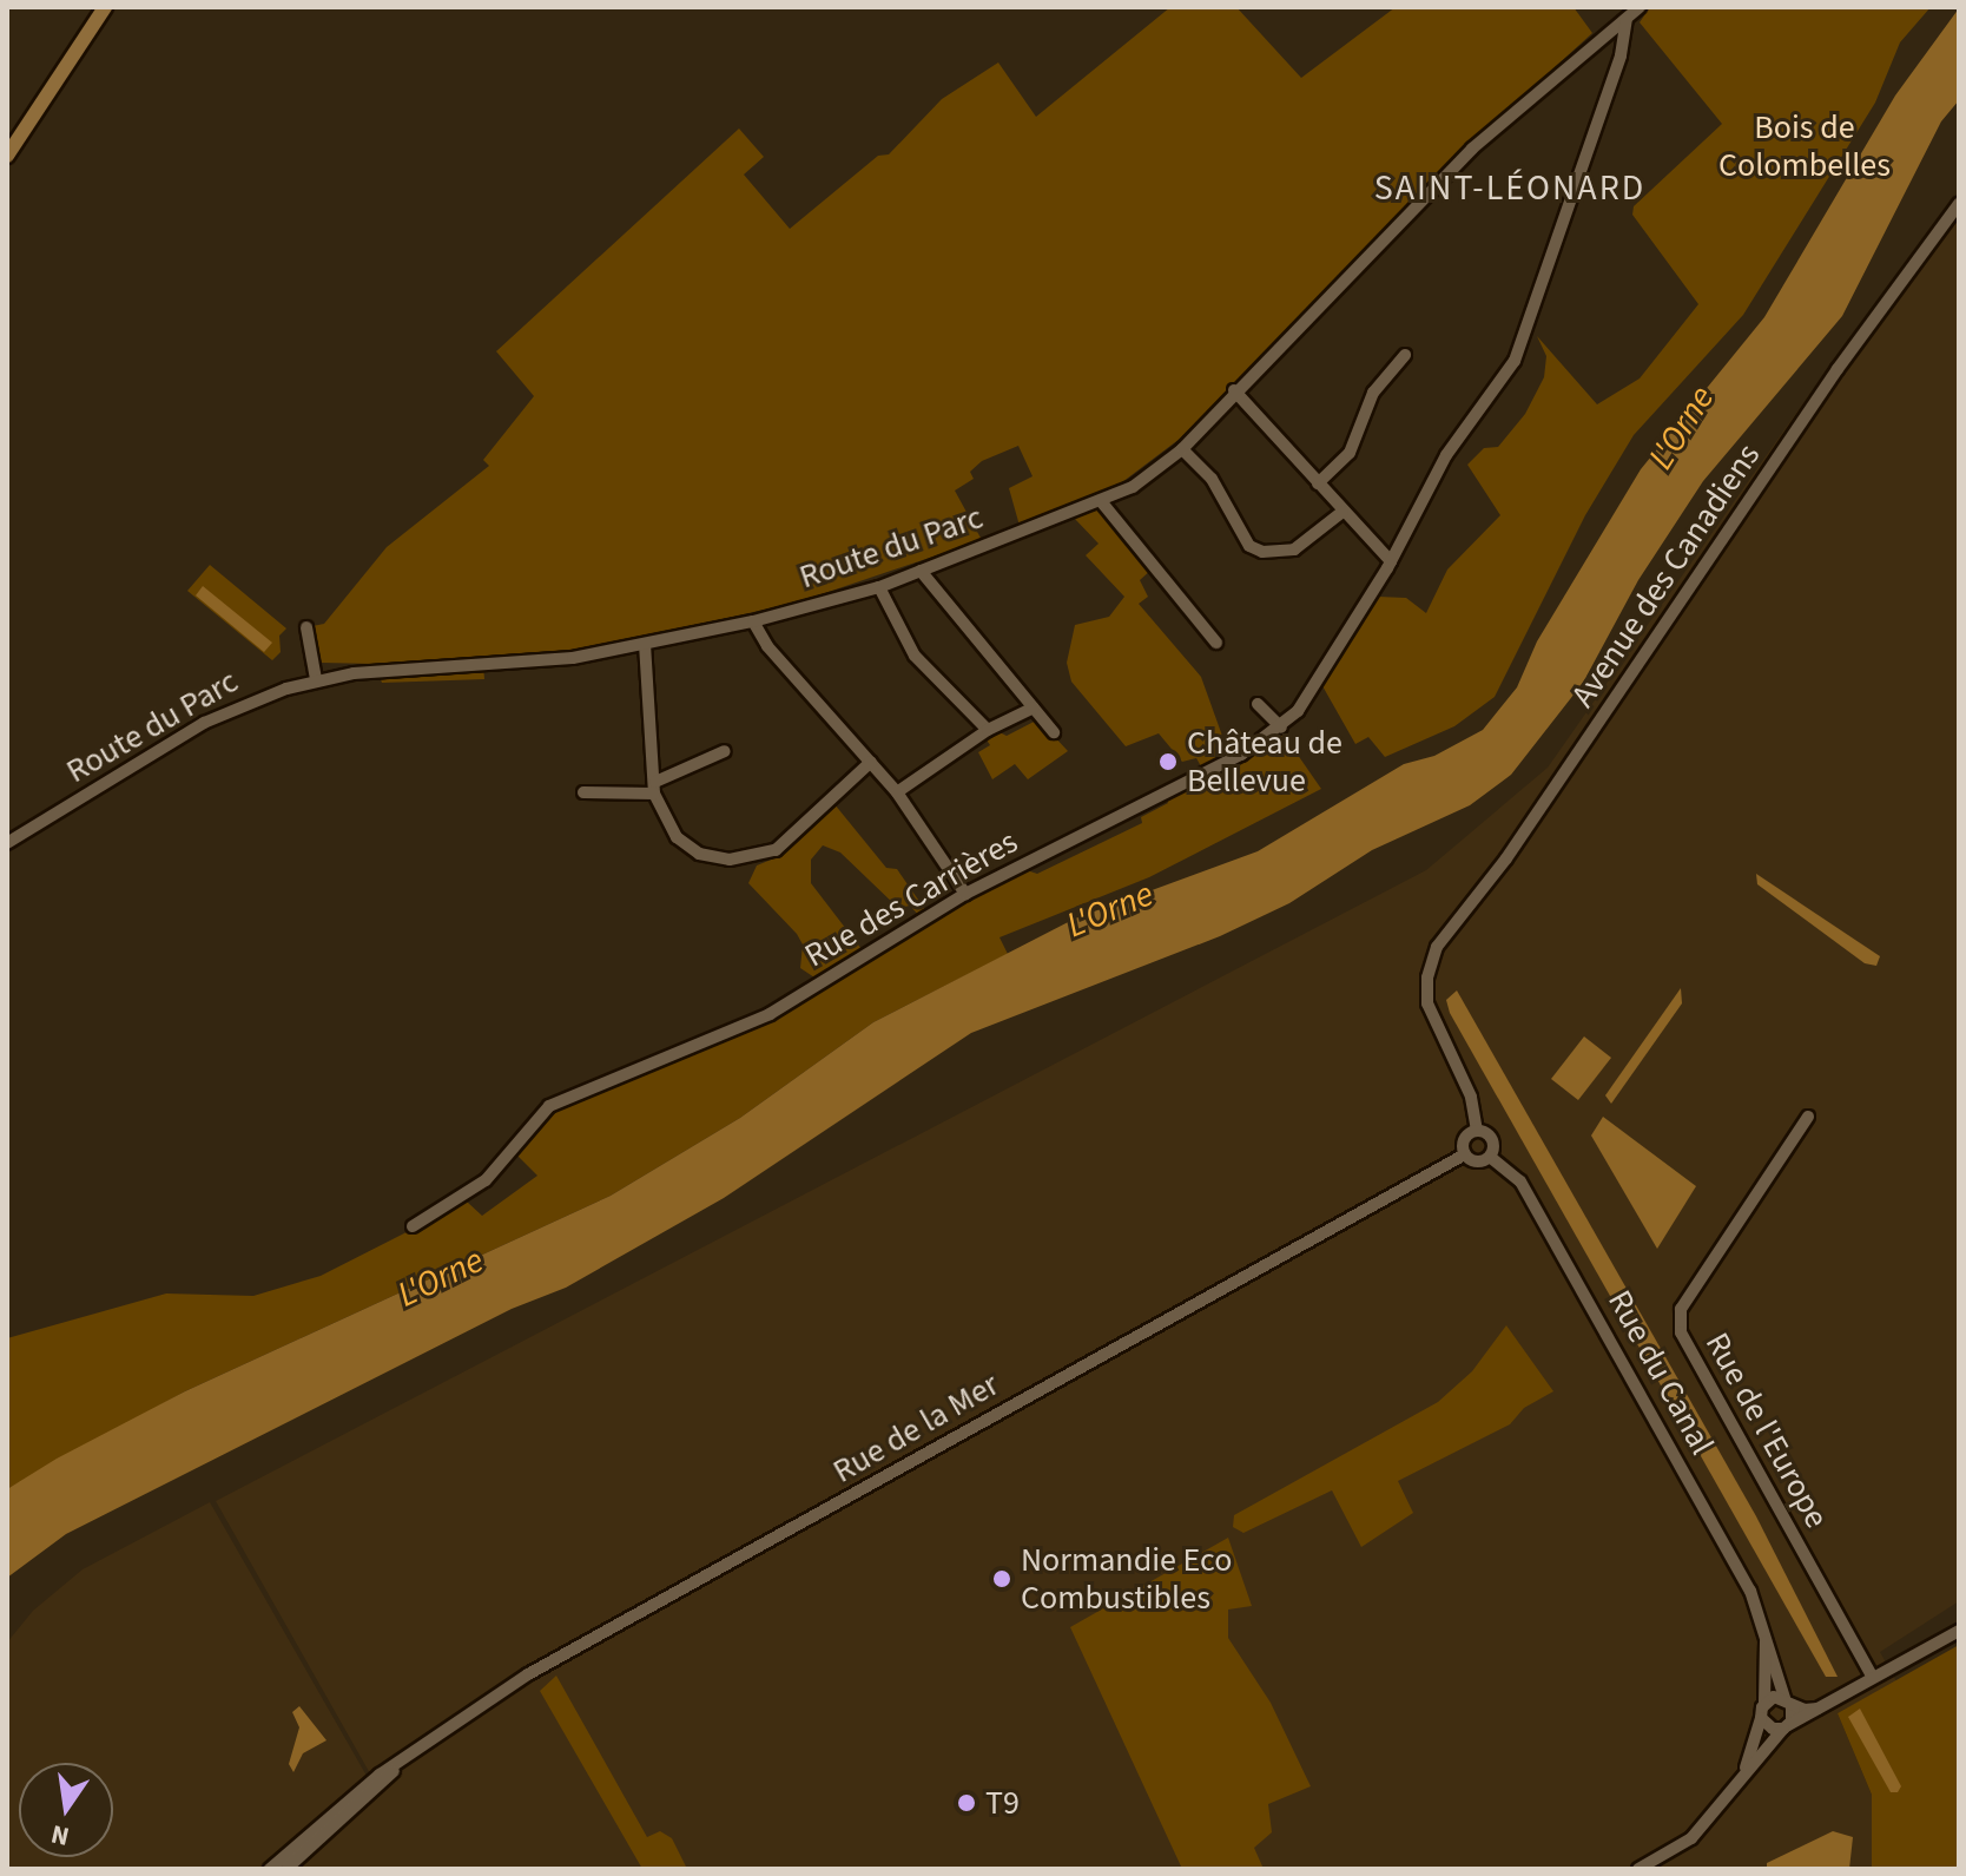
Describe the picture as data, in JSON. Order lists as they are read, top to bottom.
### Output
{
  "streets": {
    "street": [
      "Route du Parc",
      "Avenue des Canadiens",
      "Rue des Carrières",
      "Rue du Canal",
      "Rue de la Mer",
      "Rue de l'Europe"
    ]
  },
  "crossings": [
    ["Route du Parc", "Rue des Carrières"],
    ["Avenue des Canadiens", "Rue du Canal"],
    ["Avenue des Canadiens", "Rue de la Mer"],
    ["Rue du Canal", "Rue de la Mer"]
  ],
  "districts": ["SAINT-LÉONARD"],
  "water": ["L'Orne"],
  "parks": ["Bois de Colombelles"],
  "places": ["Château de Bellevue", "Normandie Eco Combustibles", "T9"],
  "north": "bottom"
}
